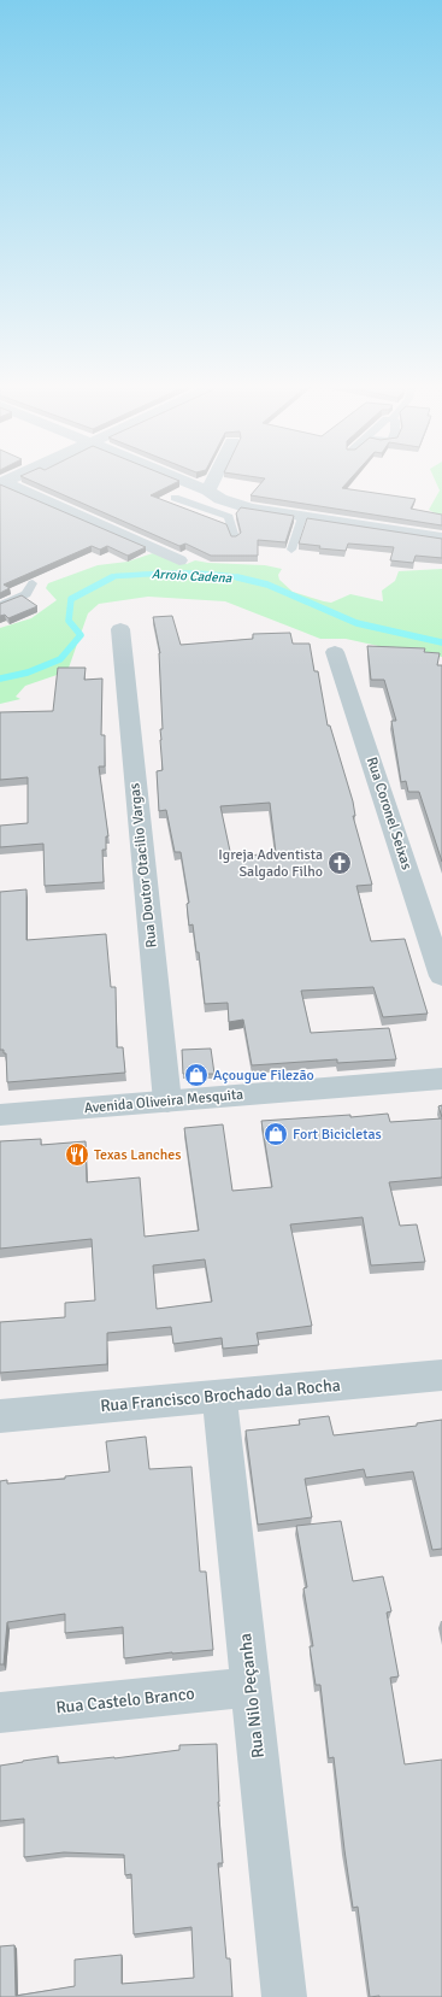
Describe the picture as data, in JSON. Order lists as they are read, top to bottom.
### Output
{
  "streets": {
    "street": [
      "Rua Coronel Seixas",
      "Rua Doutor Otacilio Vargas",
      "Avenida Oliveira Mesquita",
      "Rua Francisco Brochado da Rocha",
      "Rua Nilo Peçanha",
      "Rua Castelo Branco"
    ]
  },
  "crossings": [
    ["Rua Doutor Otacilio Vargas", "Avenida Oliveira Mesquita"],
    ["Rua Francisco Brochado da Rocha", "Rua Nilo Peçanha"],
    ["Rua Nilo Peçanha", "Rua Castelo Branco"]
  ],
  "water": ["Arroio Cadena"],
  "places": {
    "church": ["Igreja Adventista Salgado Filho"],
    "shop": ["Açougue Filezão", "Fort Bicicletas"],
    "restaurant": ["Texas Lanches"]
  }
}
